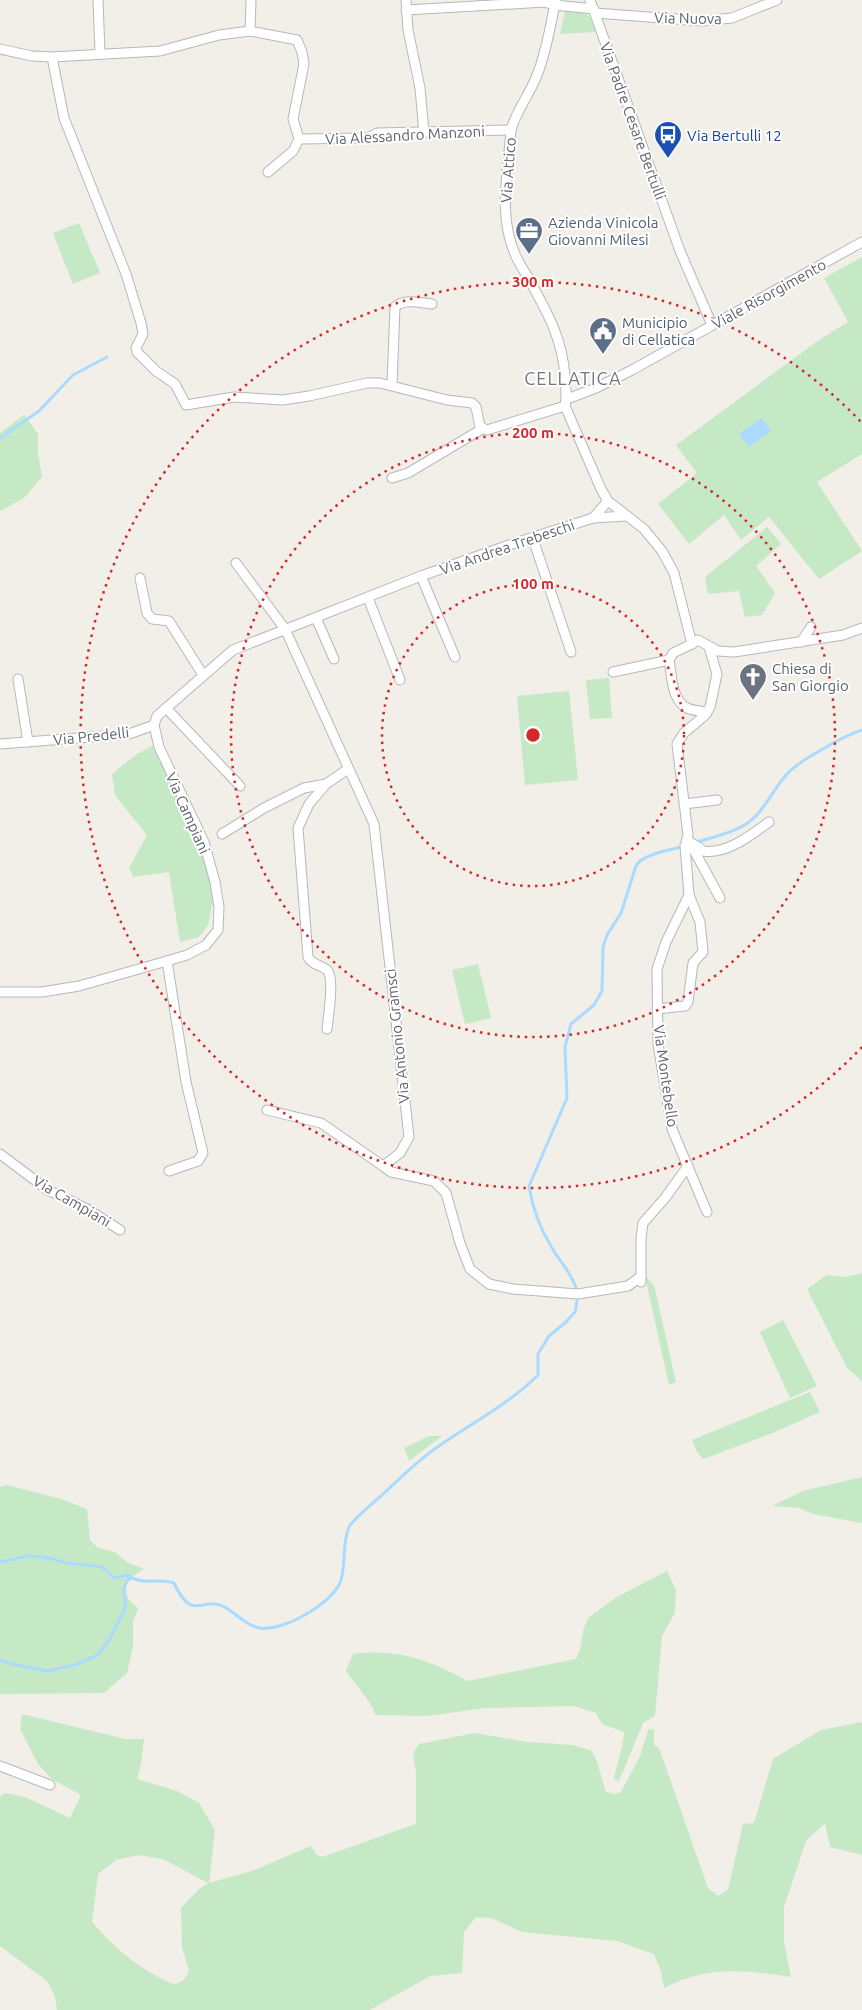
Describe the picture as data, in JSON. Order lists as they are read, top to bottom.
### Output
{
  "streets": {
    "street": [
      "Via Nuova",
      "Via Padre Cesare Bertulli",
      "Via Alessandro Manzoni",
      "Via Attico",
      "Viale Risorgimento",
      "Via Andrea Trebeschi",
      "Via Predelli",
      "Via Campiani",
      "Via Antonio Gramsci",
      "Via Montebello"
    ]
  },
  "crossings": [
    ["Via Nuova", "Via Padre Cesare Bertulli"],
    ["Via Nuova", "Via Attico"],
    ["Via Padre Cesare Bertulli", "Viale Risorgimento"],
    ["Via Alessandro Manzoni", "Via Attico"],
    ["Via Attico", "Viale Risorgimento"],
    ["Via Attico", "Via Andrea Trebeschi"],
    ["Via Andrea Trebeschi", "Via Predelli"],
    ["Via Andrea Trebeschi", "Via Campiani"],
    ["Via Andrea Trebeschi", "Via Antonio Gramsci"],
    ["Via Predelli", "Via Campiani"]
  ],
  "districts": ["CELLATICA"],
  "places": {
    "bus stop": ["Via Bertulli 12"],
    "office": ["Azienda Vinicola Giovanni Milesi"],
    "public building": ["Municipio di Cellatica"],
    "church": ["Chiesa di San Giorgio"]
  },
  "rings": ["300 m", "200 m", "100 m"]
}
